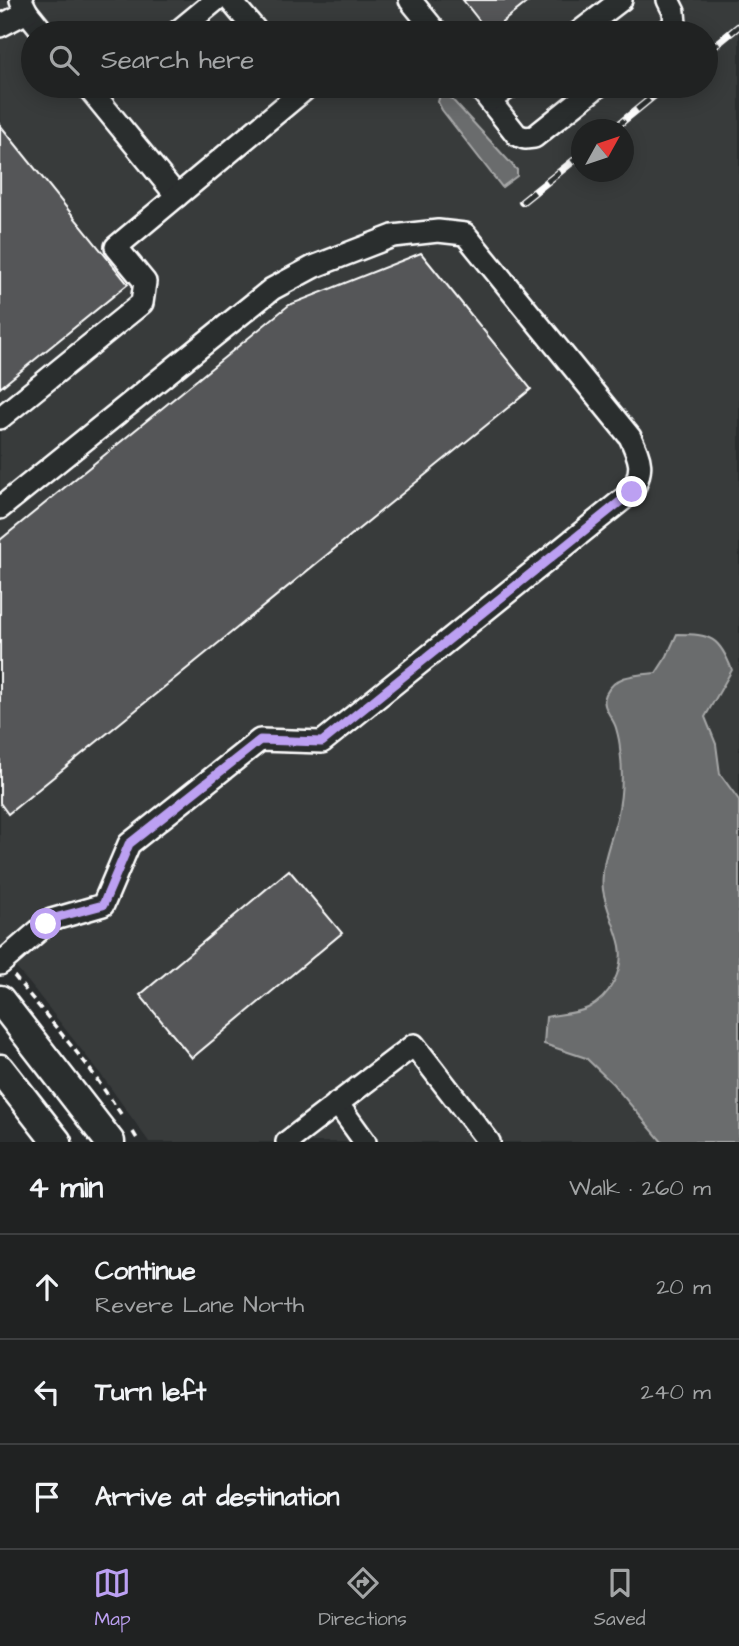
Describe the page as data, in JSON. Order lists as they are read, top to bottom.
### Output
{
  "north": "top right",
  "page": {
    "search": "Search here",
    "heading": ["4 min", "Walk · 260 m"],
    "list": [
      ["Continue", "Revere Lane North", "20 m"],
      ["Turn left", "240 m"],
      "Arrive at destination"
    ],
    "nav": ["Map", "Directions", "Saved"]
  }
}
